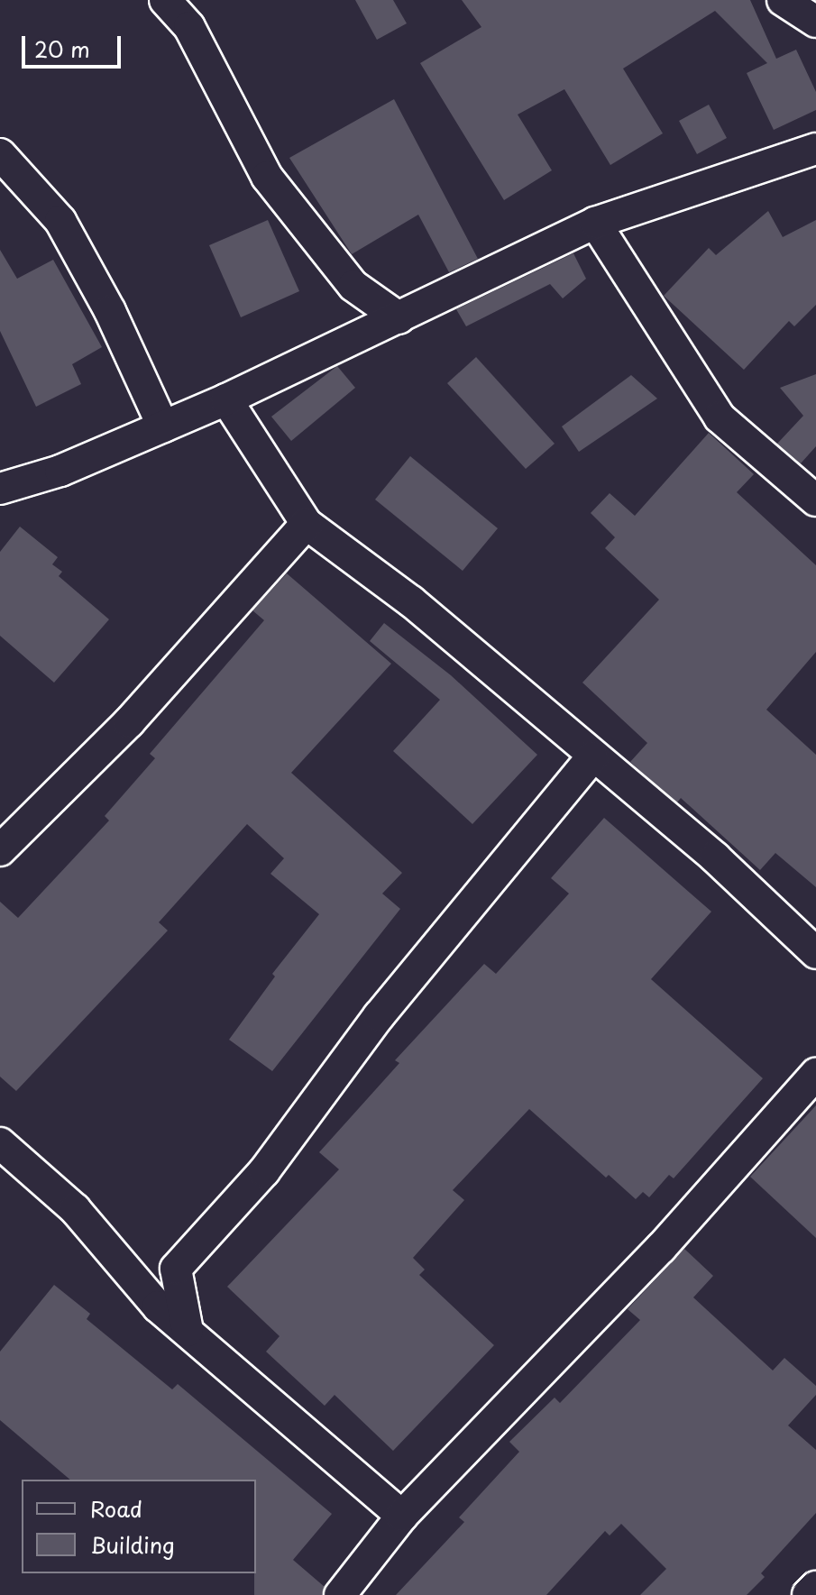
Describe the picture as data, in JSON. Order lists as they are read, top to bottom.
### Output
{
  "legend": ["Road", "Building"],
  "scale_bar": "20 m"
}
